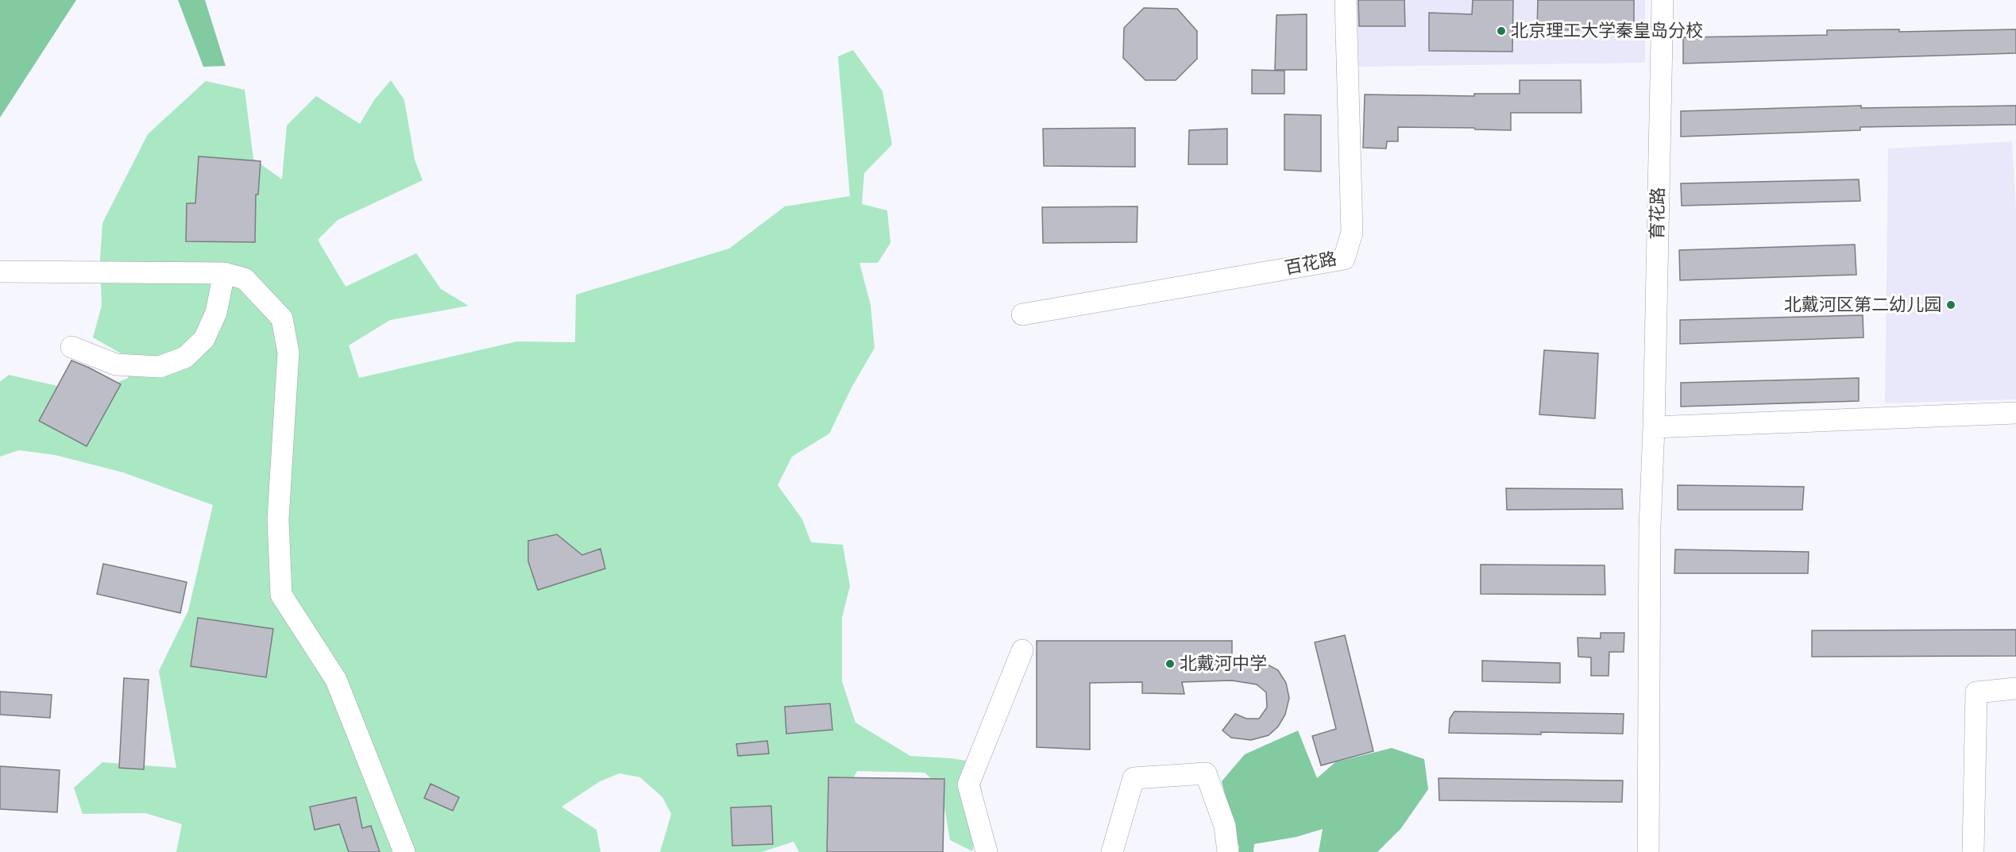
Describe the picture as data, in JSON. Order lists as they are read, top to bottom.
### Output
{
  "streets": {
    "street": ["育花路", "百花路"]
  },
  "places": ["北京理工大学秦皇岛分校", "北戴河区第二幼儿园", "北戴河中学"]
}
